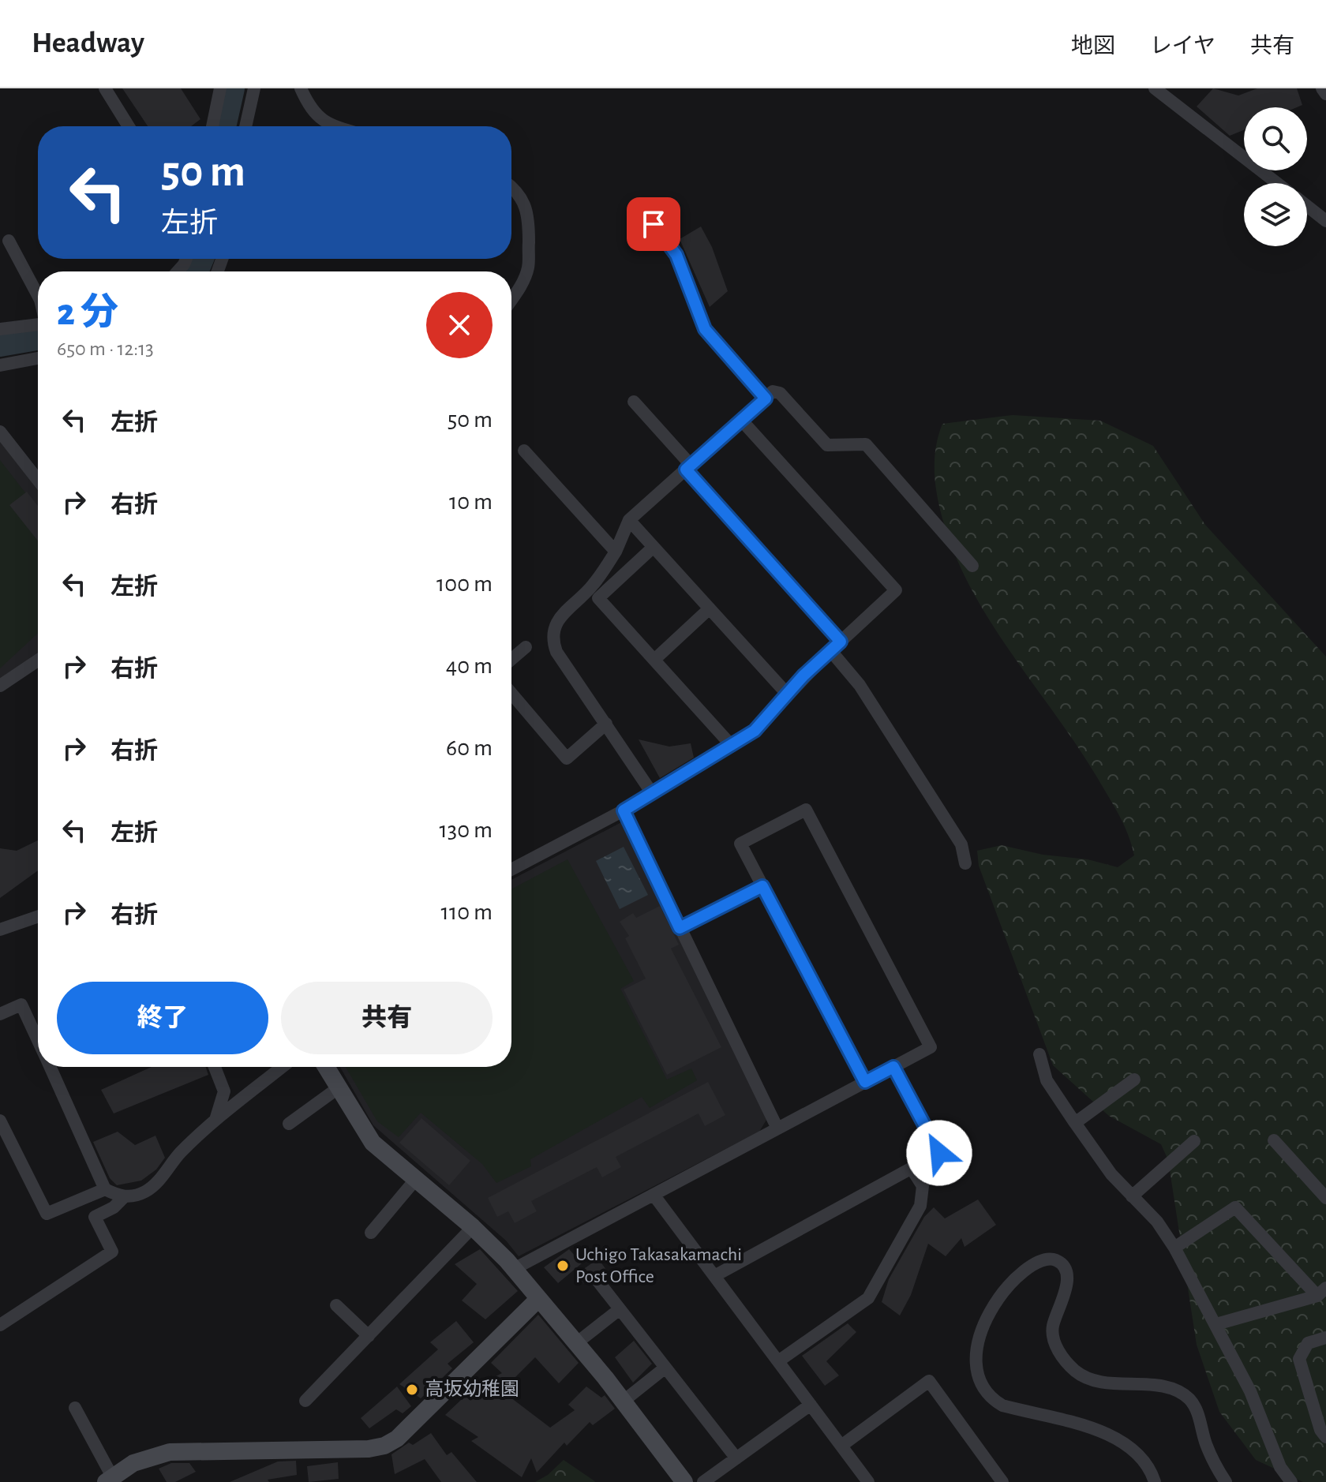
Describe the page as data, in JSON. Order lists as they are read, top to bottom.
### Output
{
  "places": ["Uchigo Takasakamachi Post Office", "高坂幼稚園"],
  "page": {
    "header": "Headway",
    "nav": ["地図", "レイヤ", "共有"],
    "turn": ["50 m", "左折"],
    "heading": ["2 分", "650 m · 12:13"],
    "list": [
      {
        "name": "左折",
        "value": "50 m"
      },
      {
        "name": "右折",
        "value": "10 m"
      },
      {
        "name": "左折",
        "value": "100 m"
      },
      {
        "name": "右折",
        "value": "40 m"
      },
      {
        "name": "右折",
        "value": "60 m"
      },
      {
        "name": "左折",
        "value": "130 m"
      },
      {
        "name": "右折",
        "value": "110 m"
      }
    ],
    "buttons": ["終了", "共有"]
  }
}
